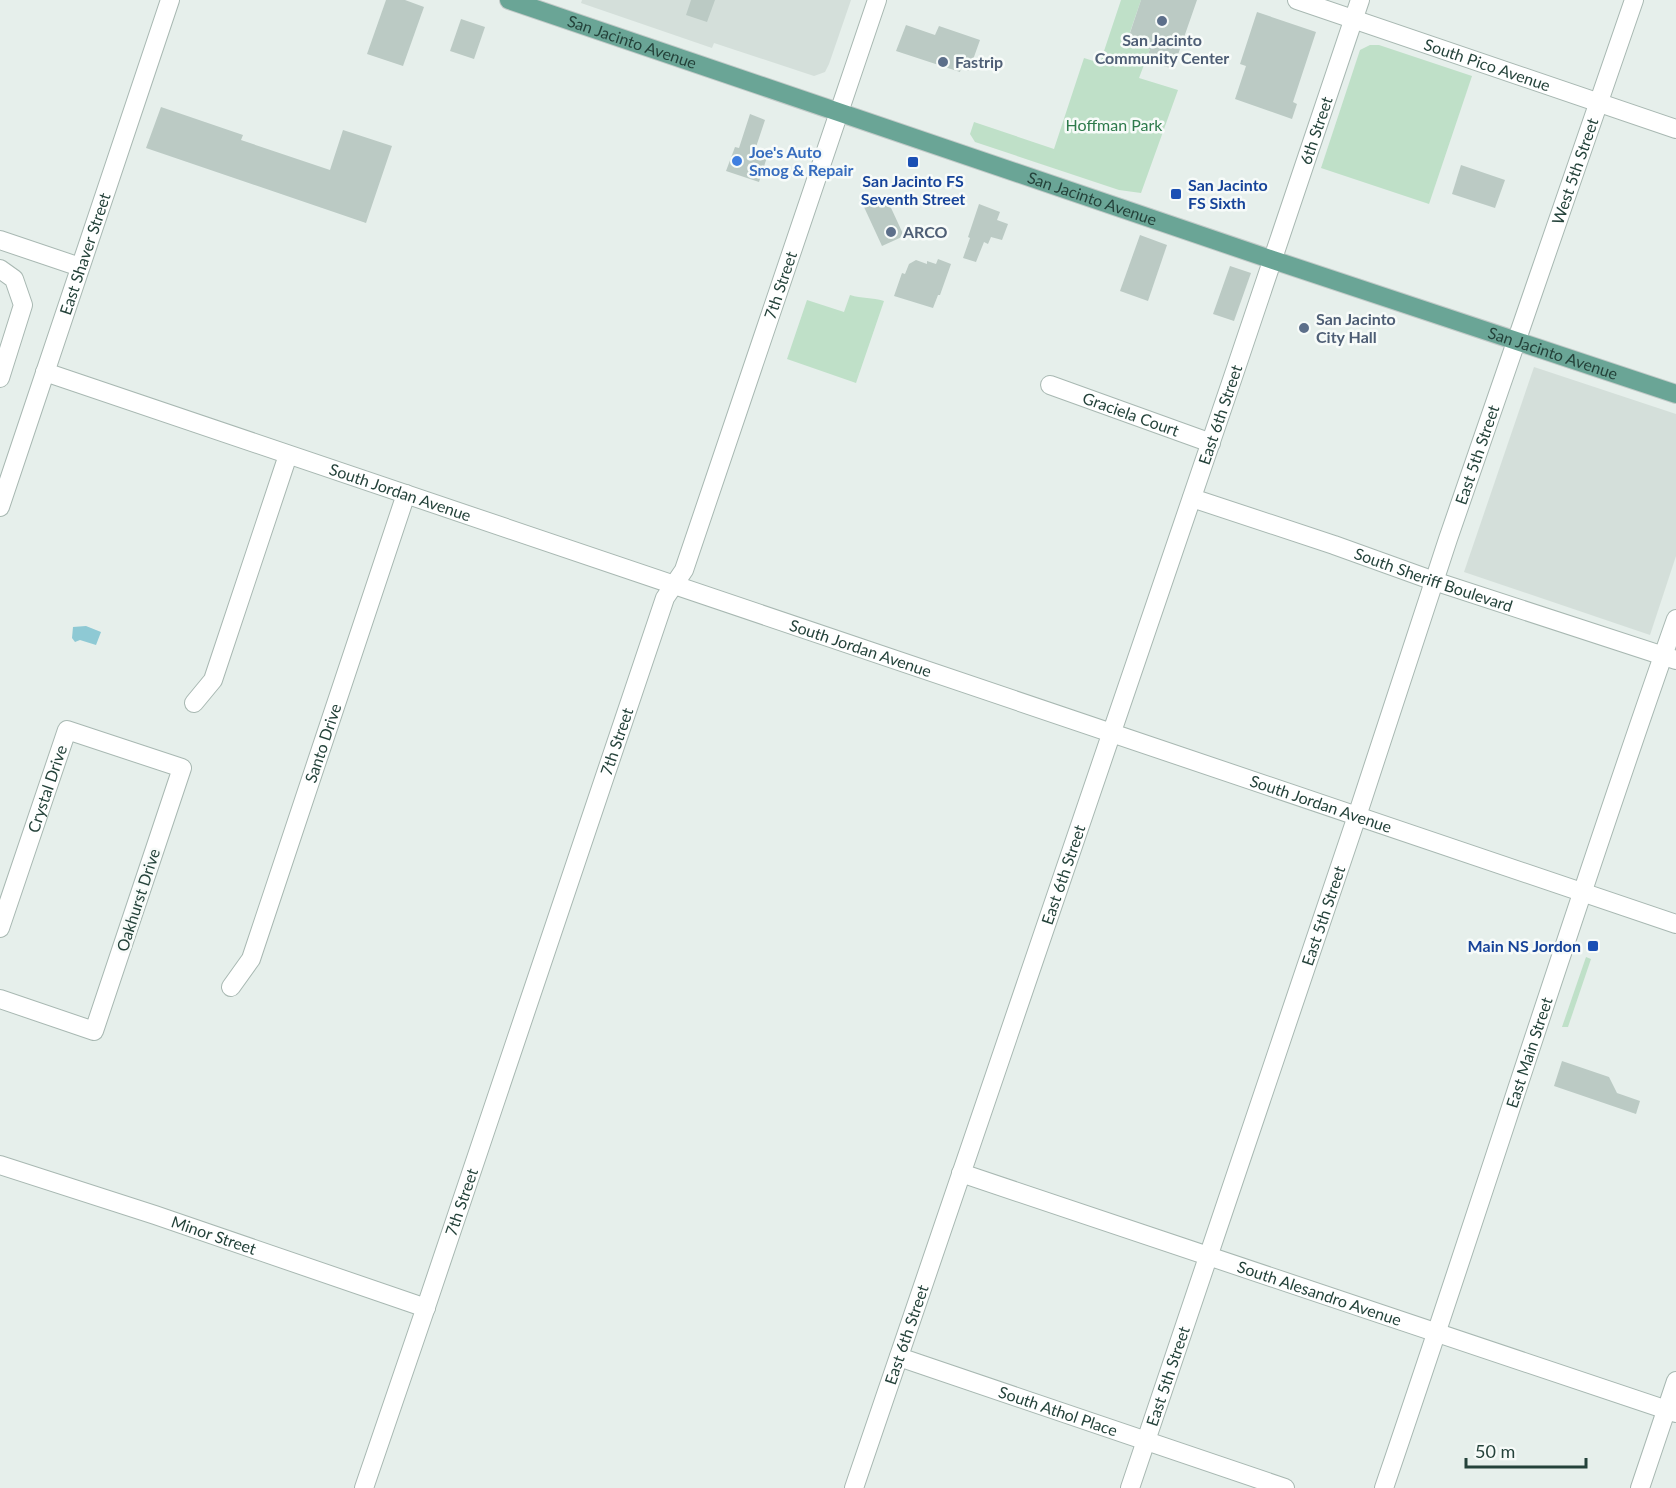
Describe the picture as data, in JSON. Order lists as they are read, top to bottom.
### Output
{
  "streets": {
    "main road": ["San Jacinto Avenue"],
    "street": [
      "South Pico Avenue",
      "6th Street",
      "West 5th Street",
      "East Shaver Street",
      "7th Street",
      "Graciela Court",
      "East 6th Street",
      "East 5th Street",
      "South Jordan Avenue",
      "South Sheriff Boulevard",
      "Santo Drive",
      "Crystal Drive",
      "Oakhurst Drive",
      "East Main Street",
      "Minor Street",
      "South Alesandro Avenue",
      "South Athol Place"
    ]
  },
  "crossings": [
    ["San Jacinto Avenue", "6th Street"],
    ["San Jacinto Avenue", "West 5th Street"],
    ["San Jacinto Avenue", "7th Street"],
    ["San Jacinto Avenue", "East 6th Street"],
    ["San Jacinto Avenue", "East 5th Street"],
    ["South Pico Avenue", "6th Street"],
    ["South Pico Avenue", "West 5th Street"],
    ["6th Street", "East 6th Street"],
    ["West 5th Street", "East 5th Street"],
    ["East Shaver Street", "South Jordan Avenue"],
    ["7th Street", "South Jordan Avenue"],
    ["7th Street", "Minor Street"],
    ["Graciela Court", "East 6th Street"],
    ["East 6th Street", "South Jordan Avenue"],
    ["East 6th Street", "South Sheriff Boulevard"],
    ["East 6th Street", "South Alesandro Avenue"],
    ["East 6th Street", "South Athol Place"],
    ["East 5th Street", "South Jordan Avenue"],
    ["East 5th Street", "South Sheriff Boulevard"],
    ["East 5th Street", "South Alesandro Avenue"],
    ["East 5th Street", "South Athol Place"],
    ["South Jordan Avenue", "Santo Drive"],
    ["South Jordan Avenue", "East Main Street"],
    ["South Sheriff Boulevard", "East Main Street"],
    ["Crystal Drive", "Oakhurst Drive"],
    ["East Main Street", "South Alesandro Avenue"]
  ],
  "parks": ["Hoffman Park"],
  "places": {
    "other": [
      "San Jacinto Community Center",
      "Fastrip",
      "Joe's Auto Smog & Repair",
      "ARCO",
      "San Jacinto City Hall"
    ],
    "transit": ["San Jacinto FS Seventh Street", "San Jacinto FS Sixth", "Main NS Jordon"]
  },
  "scale_bar": "50 m"
}
